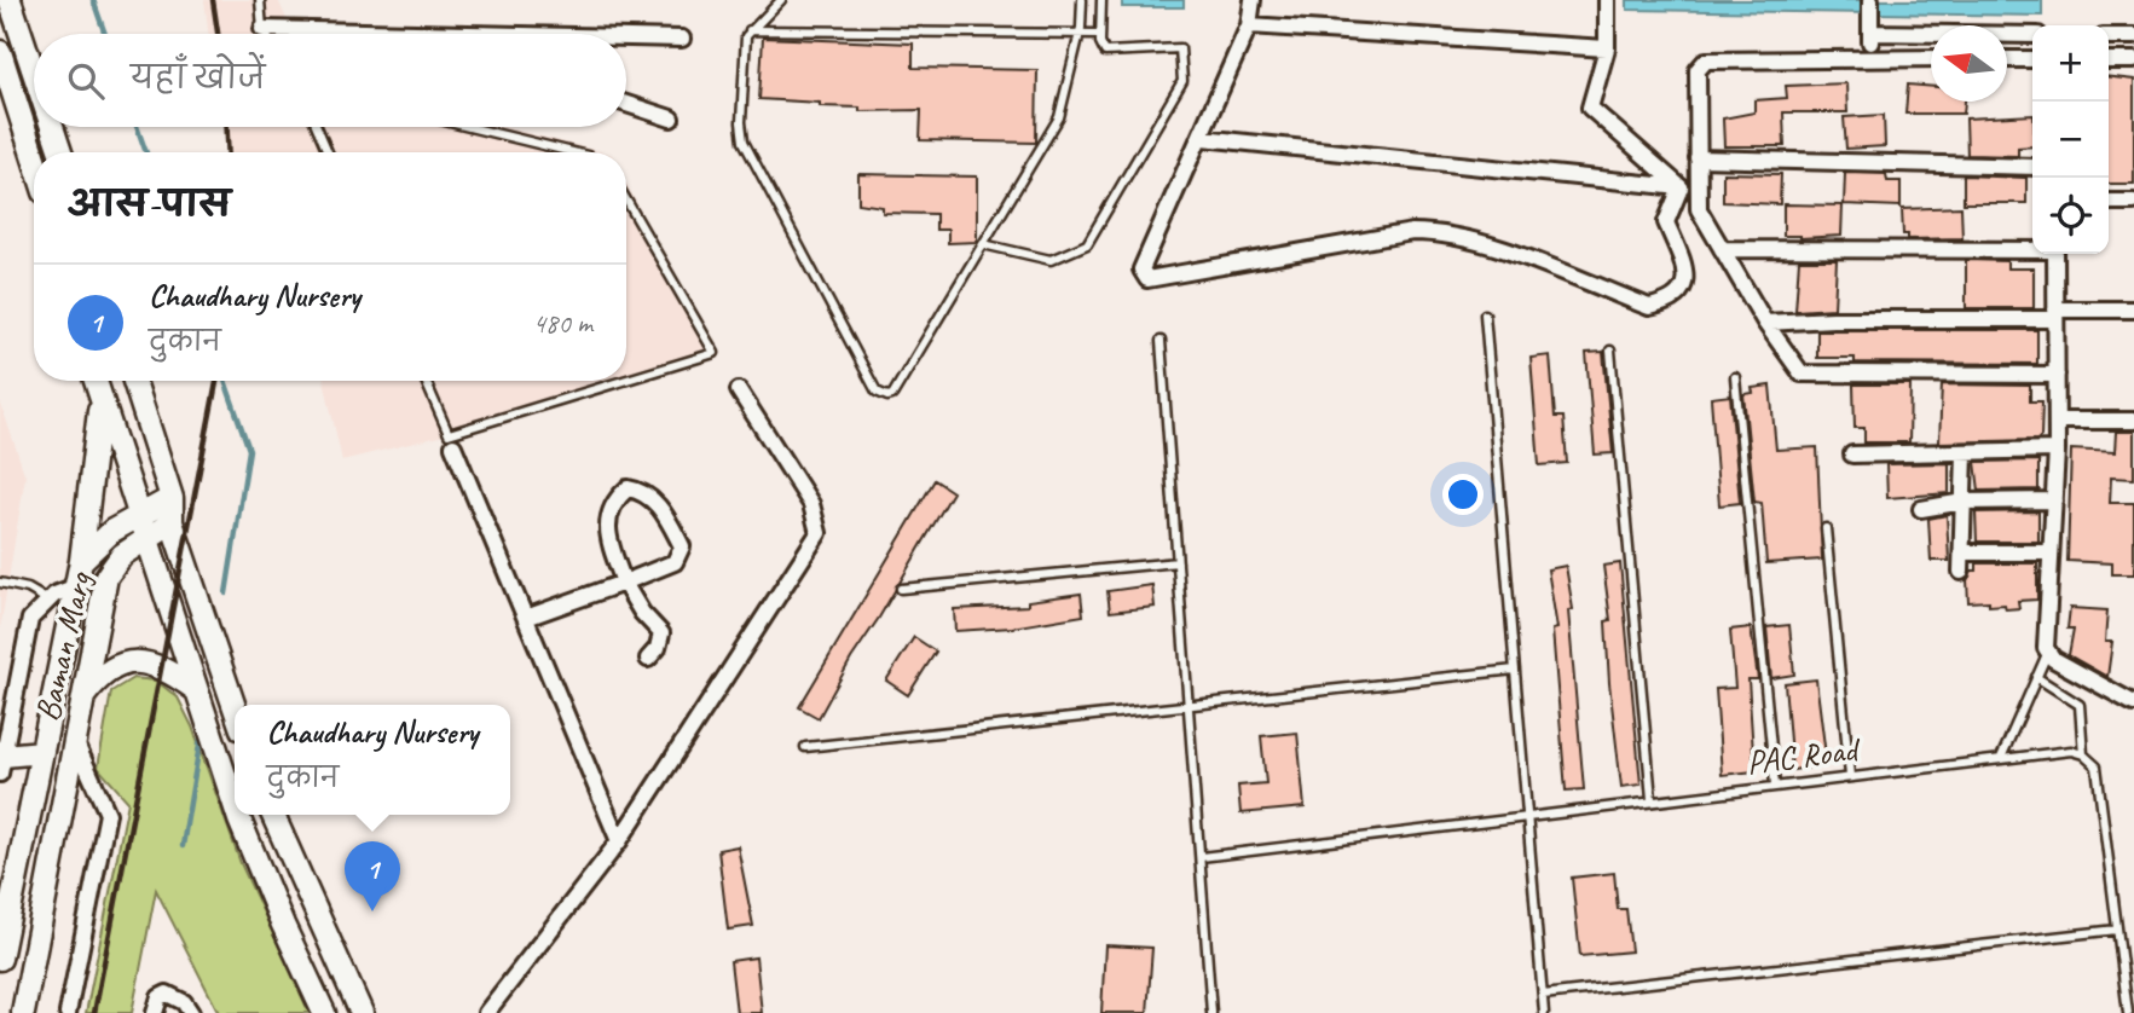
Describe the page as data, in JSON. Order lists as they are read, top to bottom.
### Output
{
  "streets": {
    "main road": ["Baman Marg"],
    "lane": ["PAC Road"]
  },
  "north": "left",
  "page": {
    "map_buttons": ["+", "−"],
    "search": "यहाँ खोजें",
    "heading": "आस-पास",
    "list": [
      {
        "mark": "1",
        "name": "Chaudhary Nursery",
        "note": "दुकान",
        "value": "480 m"
      }
    ],
    "popup": ["Chaudhary Nursery", "दुकान"],
    "pins": "1"
  }
}
